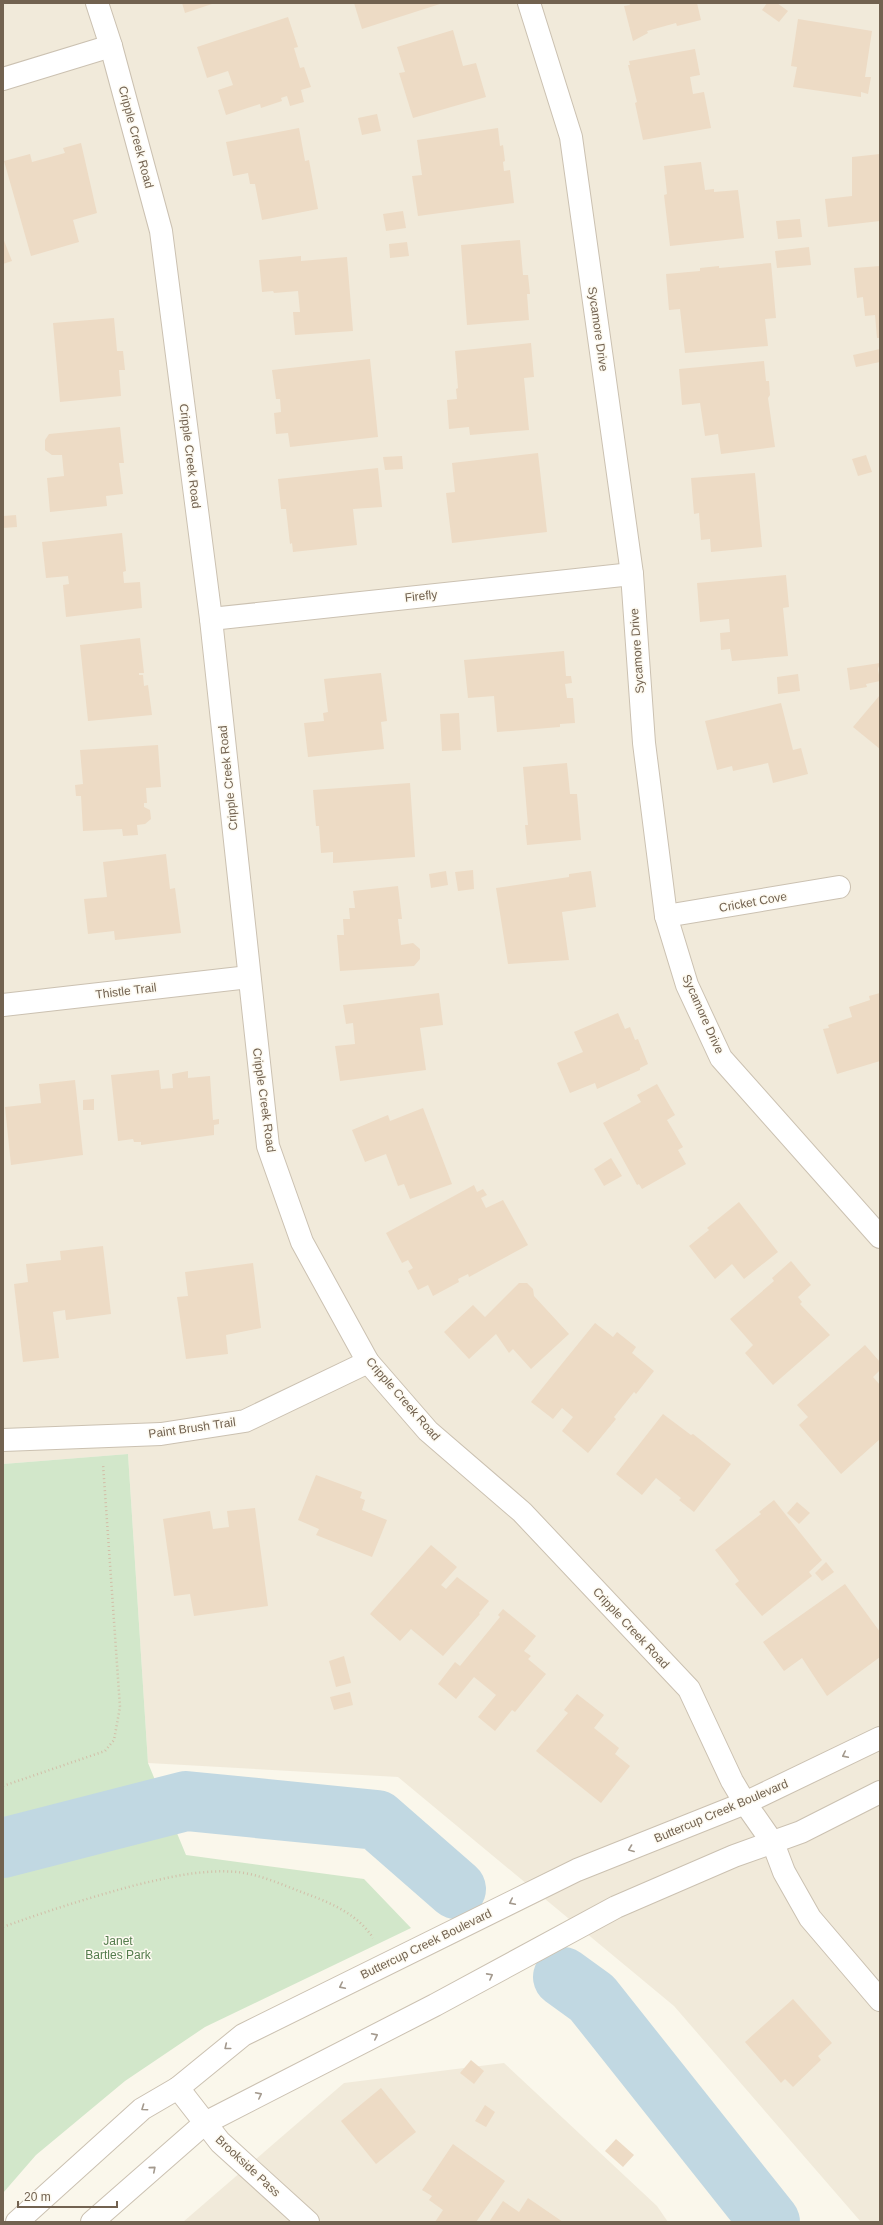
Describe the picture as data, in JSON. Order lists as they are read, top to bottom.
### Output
{
  "streets": {
    "street": [
      "Cripple Creek Road",
      "Sycamore Drive",
      "Firefly",
      "Cricket Cove",
      "Thistle Trail",
      "Paint Brush Trail",
      "Buttercup Creek Boulevard",
      "Brookside Pass"
    ]
  },
  "crossings": [
    ["Cripple Creek Road", "Firefly"],
    ["Cripple Creek Road", "Thistle Trail"],
    ["Cripple Creek Road", "Paint Brush Trail"],
    ["Cripple Creek Road", "Buttercup Creek Boulevard"],
    ["Sycamore Drive", "Firefly"],
    ["Sycamore Drive", "Cricket Cove"],
    ["Buttercup Creek Boulevard", "Brookside Pass"]
  ],
  "parks": ["Janet Bartles Park"],
  "scale_bar": "20 m"
}
